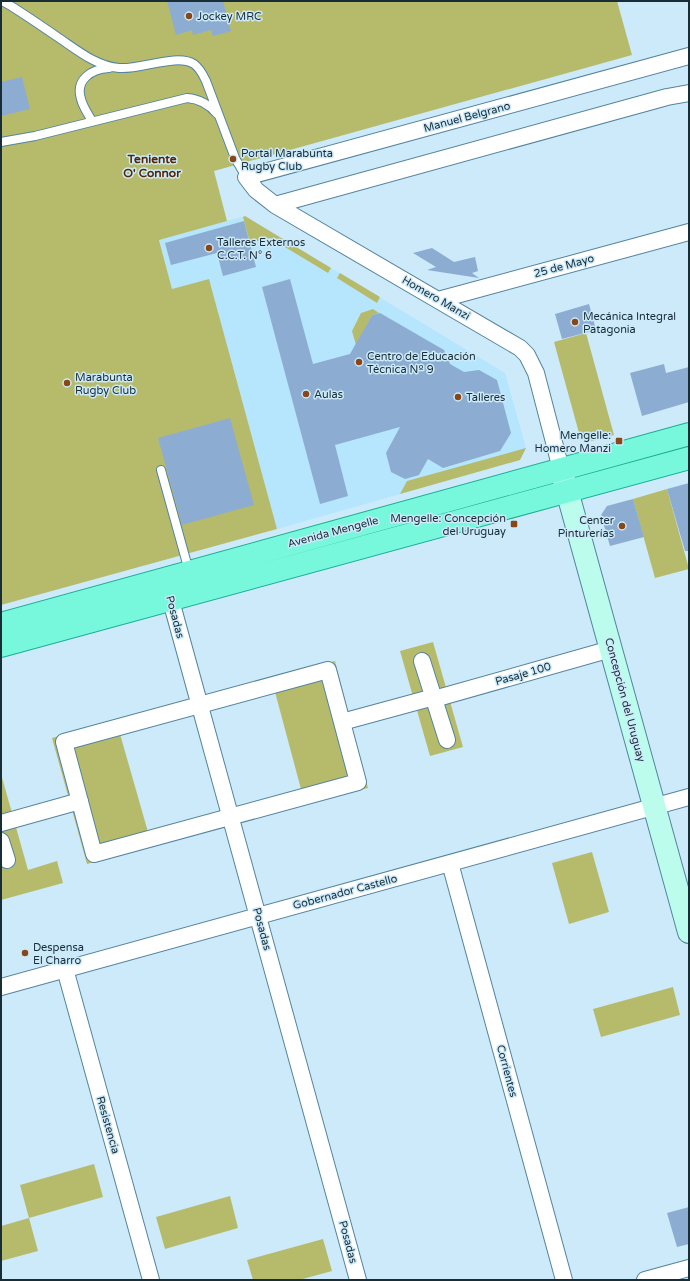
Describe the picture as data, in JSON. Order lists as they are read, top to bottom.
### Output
{
  "streets": {
    "main road": ["Avenida Mengelle"],
    "street": [
      "Manuel Belgrano",
      "25 de Mayo",
      "Homero Manzi",
      "Posadas",
      "Pasaje 100",
      "Concepción del Uruguay",
      "Gobernador Castello",
      "Corrientes",
      "Resistencia"
    ]
  },
  "crossings": [
    ["Manuel Belgrano", "Homero Manzi"],
    ["25 de Mayo", "Homero Manzi"],
    ["Homero Manzi", "Avenida Mengelle"],
    ["Homero Manzi", "Concepción del Uruguay"],
    ["Avenida Mengelle", "Posadas"],
    ["Avenida Mengelle", "Concepción del Uruguay"],
    ["Posadas", "Gobernador Castello"],
    ["Pasaje 100", "Concepción del Uruguay"],
    ["Concepción del Uruguay", "Gobernador Castello"],
    ["Gobernador Castello", "Corrientes"],
    ["Gobernador Castello", "Resistencia"]
  ],
  "districts": ["Teniente O' Connor"],
  "places": {
    "other": [
      "Jockey MRC",
      "Portal Marabunta Rugby Club",
      "Talleres Externos C.C.T. N° 6",
      "Mecánica Integral Patagonia",
      "Centro de Educación Técnica Nº 9",
      "Marabunta Rugby Club",
      "Aulas",
      "Talleres",
      "Center Pinturerías",
      "Despensa El Charro"
    ],
    "transit": ["Mengelle: Homero Manzi", "Mengelle: Concepción del Uruguay"]
  }
}
